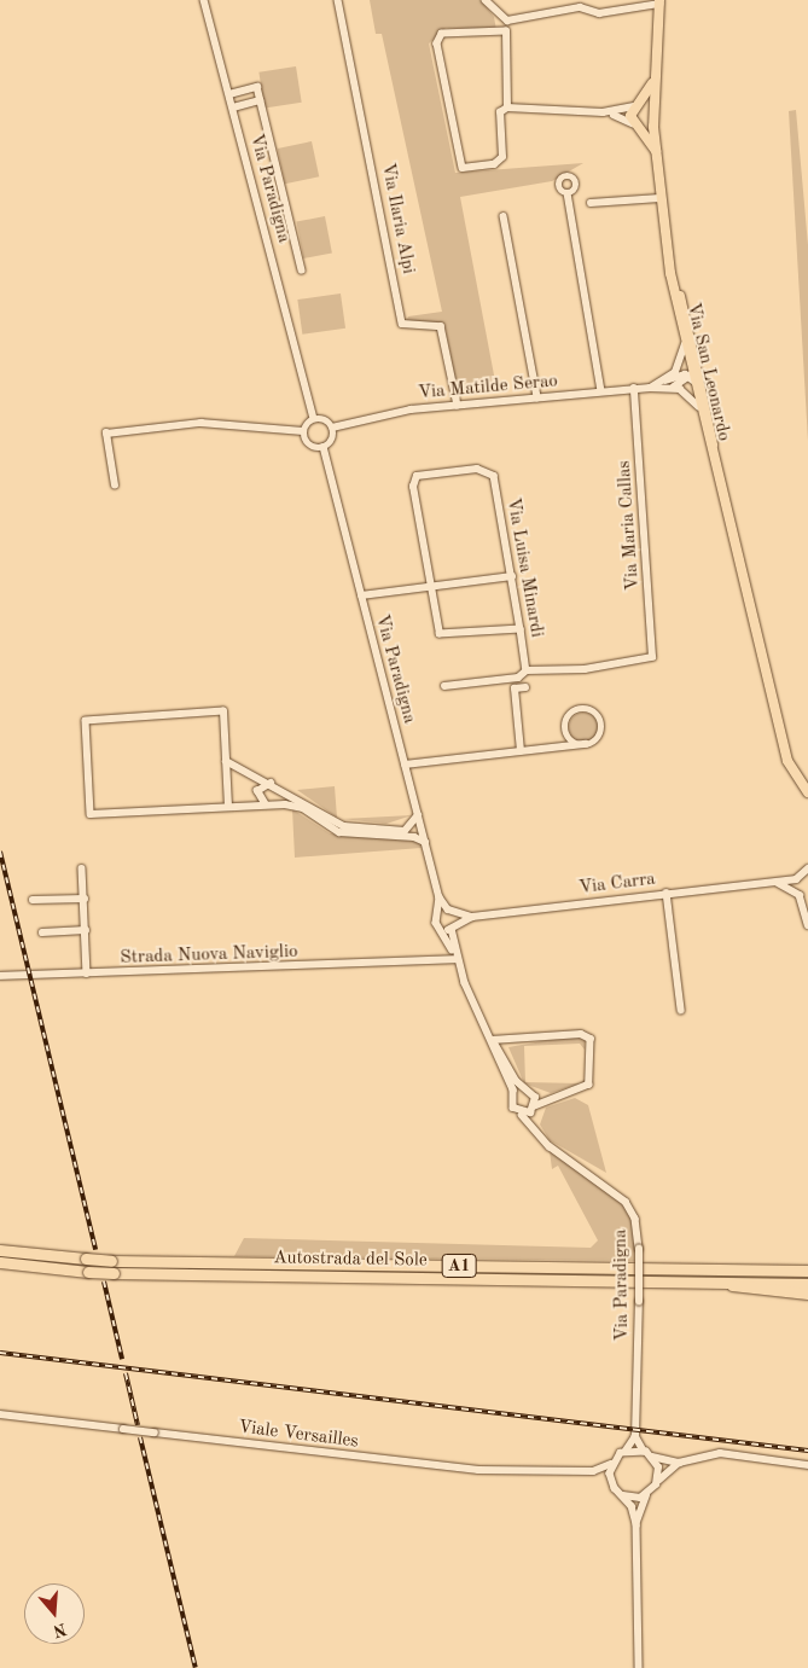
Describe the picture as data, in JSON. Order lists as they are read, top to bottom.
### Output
{
  "streets": {
    "highway": ["Autostrada del Sole", "A1"],
    "main road": ["Via San Leonardo"],
    "street": [
      "Via Paradigna",
      "Via Ilaria Alpi",
      "Via Matilde Serao",
      "Via Maria Callas",
      "Via Luisa Minardi",
      "Via Carra",
      "Strada Nuova Naviglio",
      "Viale Versailles"
    ]
  },
  "crossings": [
    ["Via Paradigna", "Via Matilde Serao"],
    ["Via Paradigna", "Strada Nuova Naviglio"],
    ["Via Ilaria Alpi", "Via Matilde Serao"],
    ["Via San Leonardo", "Via Matilde Serao"],
    ["Via Matilde Serao", "Via Maria Callas"],
    ["Via Maria Callas", "Via Luisa Minardi"]
  ],
  "north": "bottom"
}
